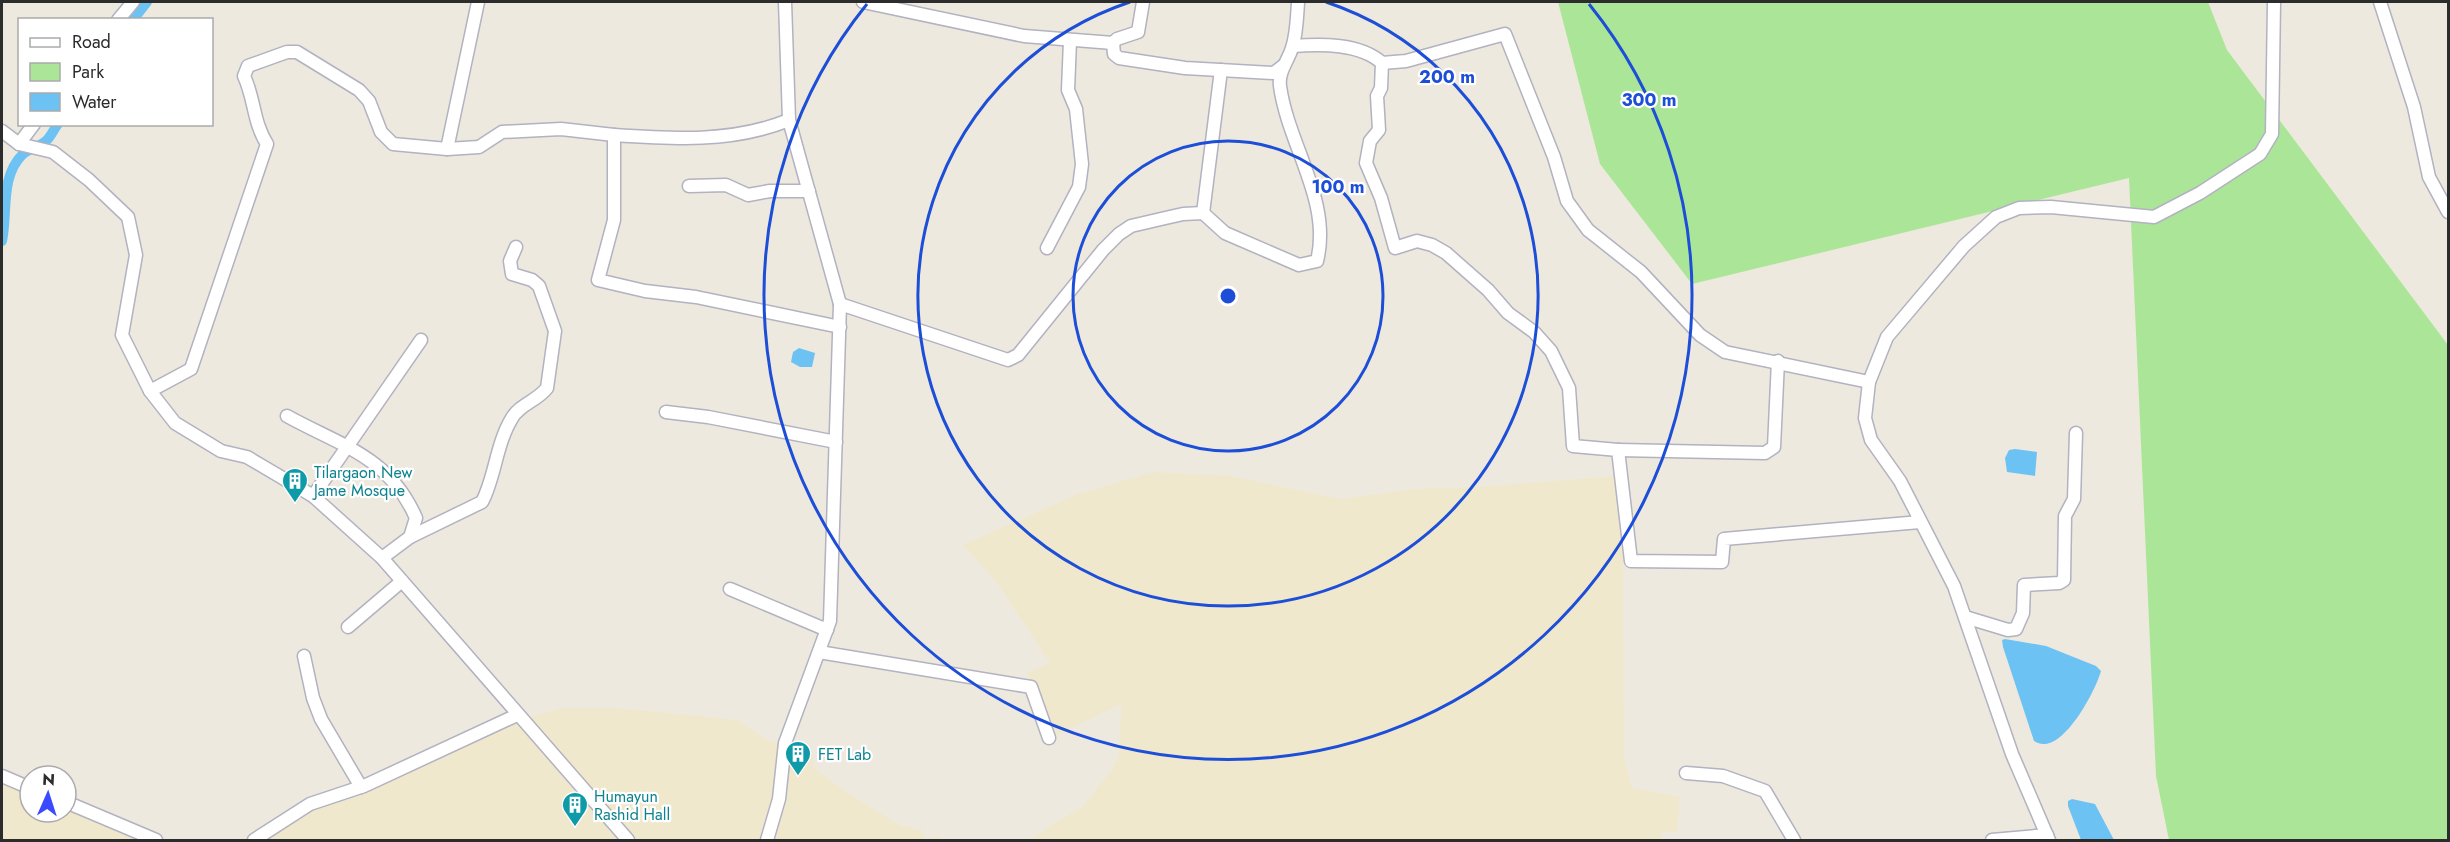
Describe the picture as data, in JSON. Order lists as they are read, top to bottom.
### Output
{
  "places": {
    "building": ["Tilargaon New Jame Mosque", "FET Lab", "Humayun Rashid Hall"]
  },
  "legend": ["Road", "Park", "Water"],
  "north": "top",
  "rings": ["200 m", "300 m", "100 m"]
}
